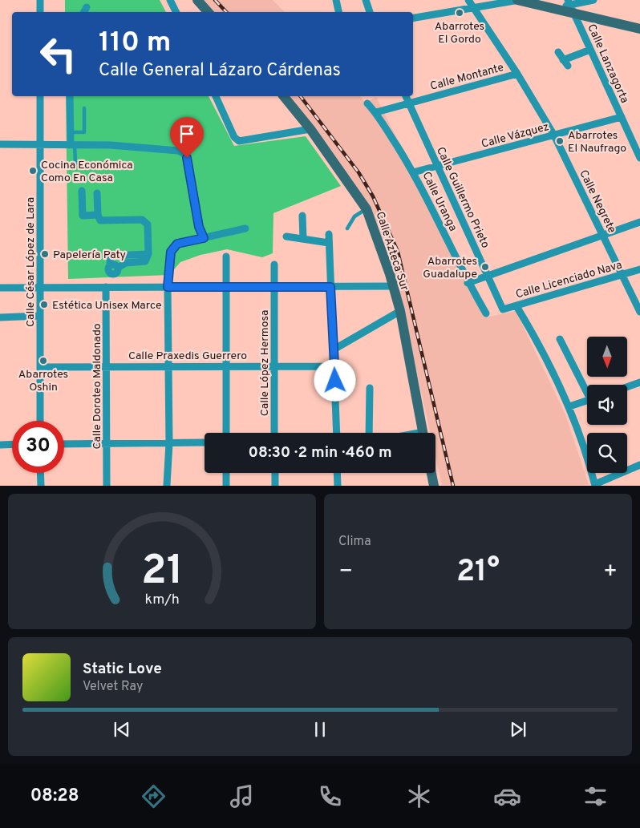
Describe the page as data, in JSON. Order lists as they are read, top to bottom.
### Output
{
  "streets": {
    "street": [
      "Calle Lanzagorta",
      "Calle Montante",
      "Calle Vázquez",
      "Calle Guillermo Prieto",
      "Calle Uranga",
      "Calle Negrete",
      "Calle Azteca Sur",
      "Calle César López de Lara",
      "Calle Licenciado Nava",
      "Calle Praxedis Guerrero",
      "Calle López Hermosa",
      "Calle Doroteo Maldonado"
    ]
  },
  "crossings": [
    ["Calle Lanzagorta", "Calle Vázquez"],
    ["Calle Montante", "Calle Guillermo Prieto"],
    ["Calle Montante", "Calle Uranga"],
    ["Calle Montante", "Calle Negrete"],
    ["Calle Vázquez", "Calle Guillermo Prieto"],
    ["Calle Vázquez", "Calle Uranga"],
    ["Calle Vázquez", "Calle Negrete"],
    ["Calle Guillermo Prieto", "Calle Licenciado Nava"],
    ["Calle Negrete", "Calle Licenciado Nava"],
    ["Calle César López de Lara", "Calle Praxedis Guerrero"],
    ["Calle Praxedis Guerrero", "Calle López Hermosa"],
    ["Calle Praxedis Guerrero", "Calle Doroteo Maldonado"]
  ],
  "places": [
    "Abarrotes El Gordo",
    "Abarrotes El Naufrago",
    "Cocina Económica Como En Casa",
    "Papelería Paty",
    "Abarrotes Guadalupe",
    "Estética Unisex Marce",
    "Abarrotes Oshin"
  ],
  "north": "bottom",
  "page": {
    "turn": ["110 m", "Calle General Lázaro Cárdenas"],
    "limit": "30",
    "trip": "08:30 · 2 min · 460 m",
    "tile": "Clima",
    "heat": ["−", "21°", "+"],
    "song": ["Static Love", "Velvet Ray"],
    "tabs": "08:28",
    "gauge": ["21", "km/h"]
  }
}
